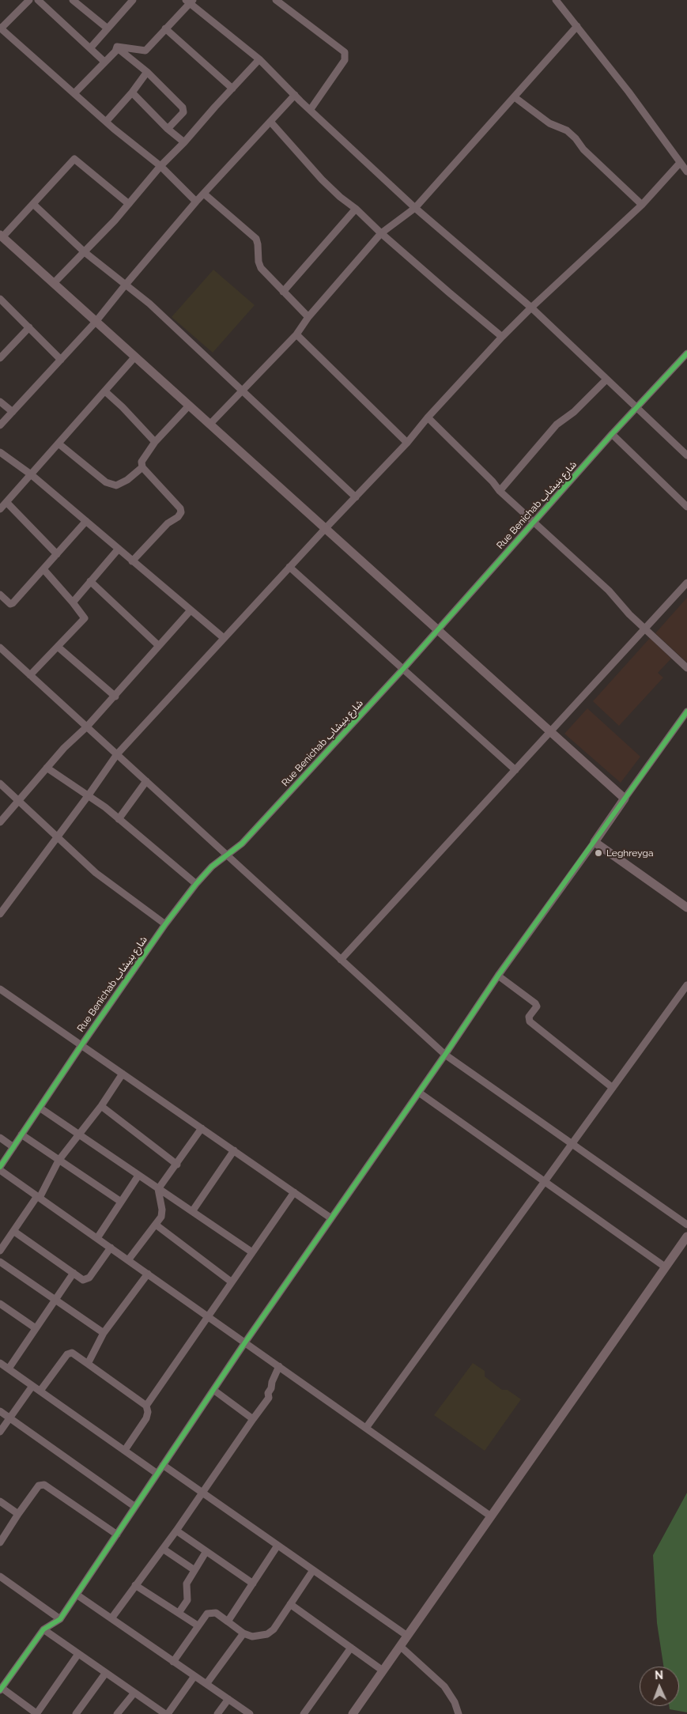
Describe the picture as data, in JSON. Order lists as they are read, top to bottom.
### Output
{
  "streets": {
    "street": ["Rue Benichab شارع بنيشاب"]
  },
  "places": ["Leghreyga"],
  "north": "top"
}
